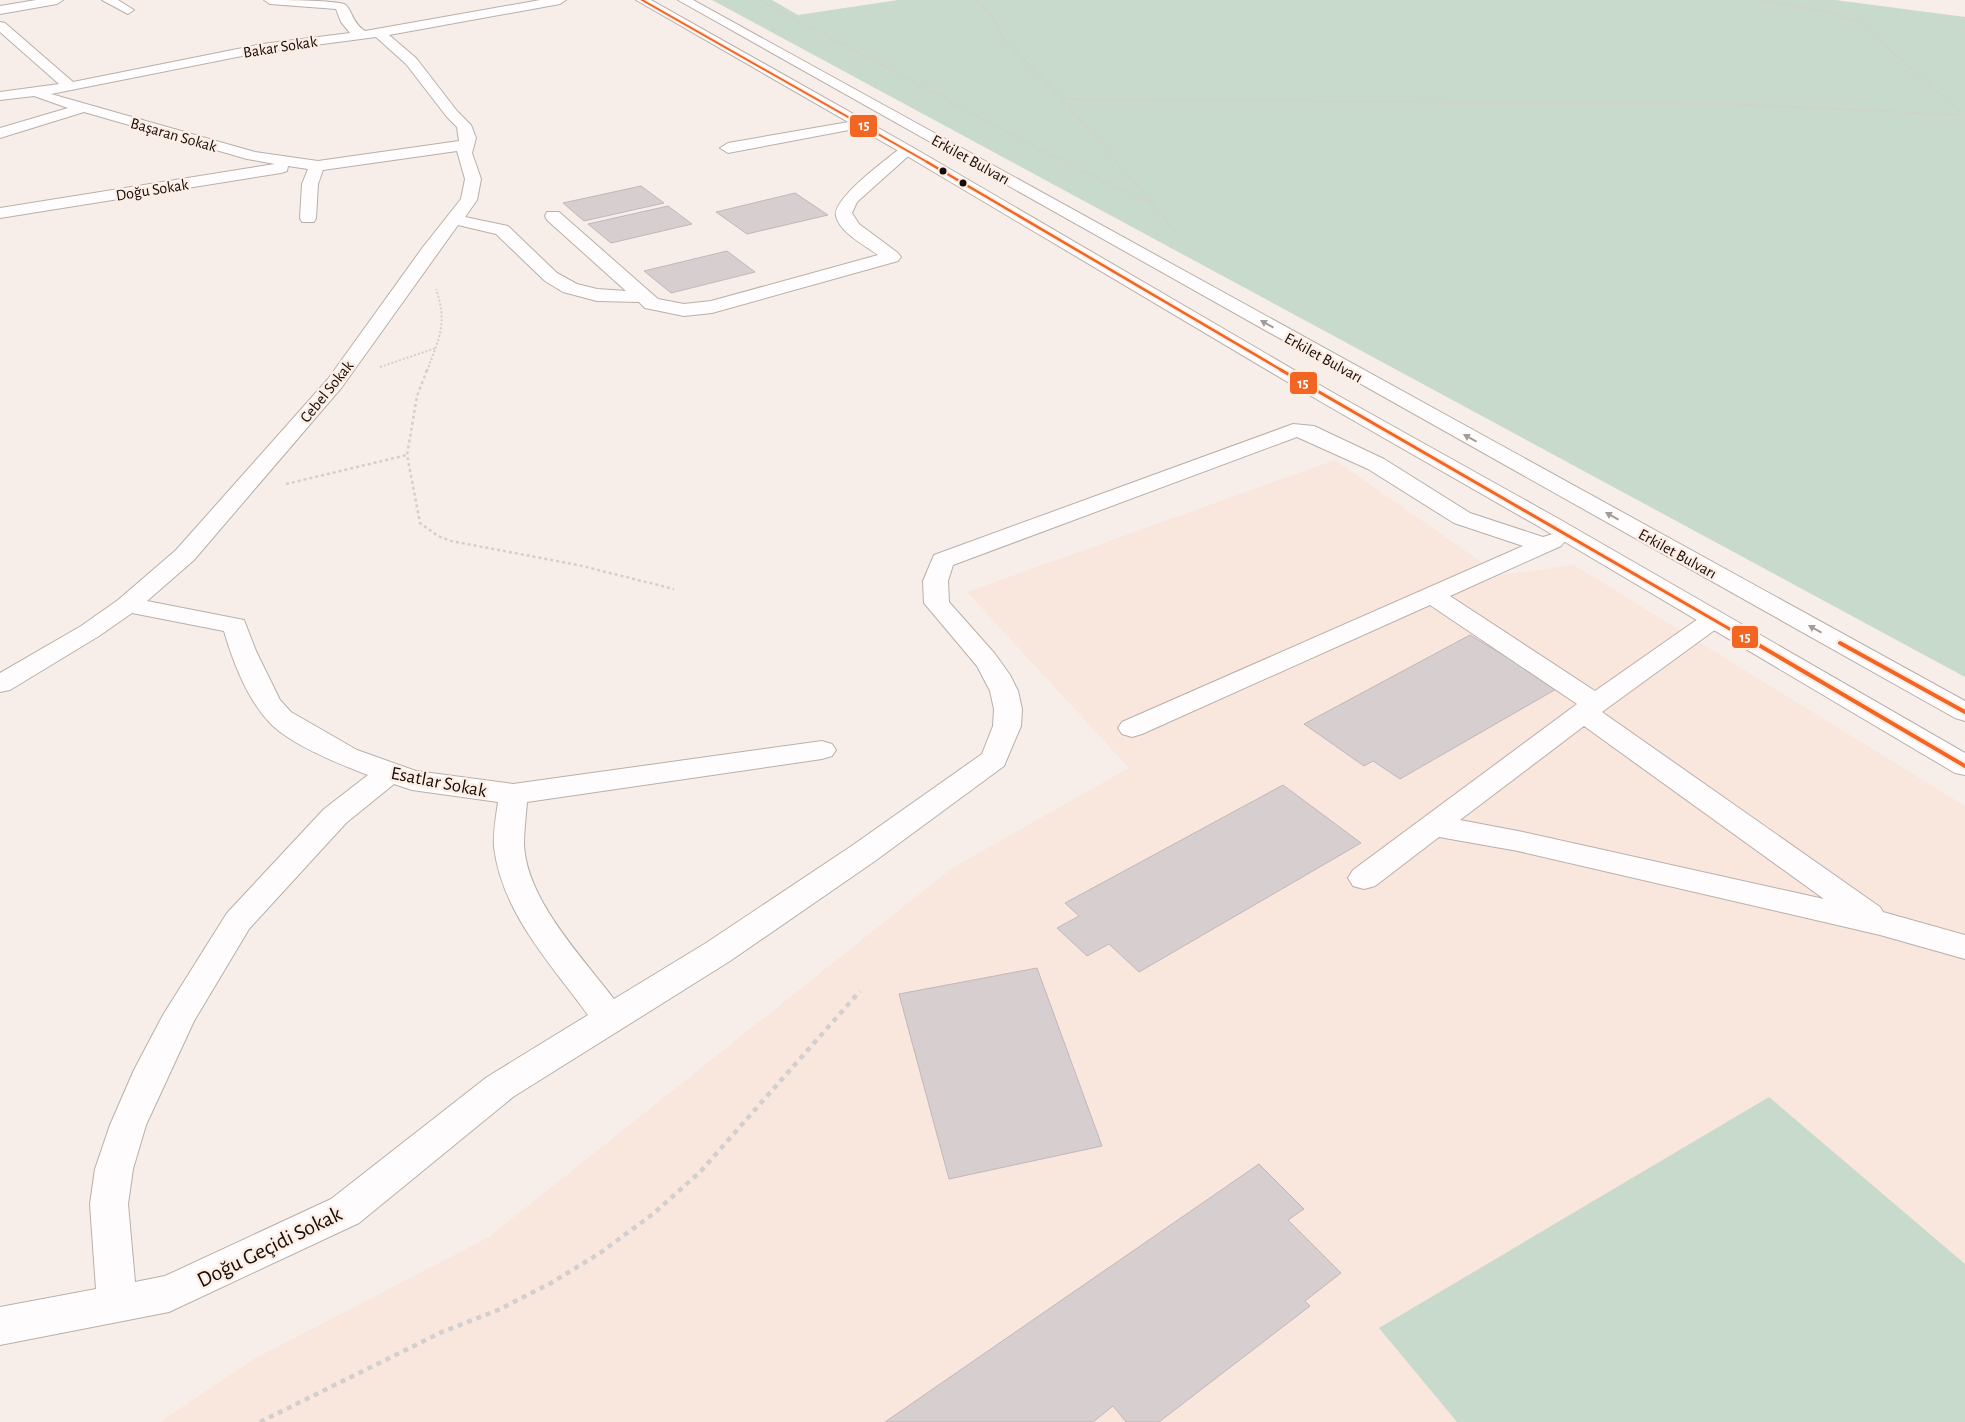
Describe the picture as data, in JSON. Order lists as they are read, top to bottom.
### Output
{
  "streets": {
    "street": [
      "Bakar Sokak",
      "Başaran Sokak",
      "Erkilet Bulvarı",
      "Doğu Sokak",
      "Cebel Sokak",
      "Esatlar Sokak",
      "Doğu Geçidi Sokak"
    ]
  },
  "crossings": [
    ["Bakar Sokak", "Başaran Sokak"],
    ["Bakar Sokak", "Cebel Sokak"],
    ["Başaran Sokak", "Doğu Sokak"],
    ["Erkilet Bulvarı", "Doğu Geçidi Sokak"],
    ["Doğu Sokak", "Cebel Sokak"],
    ["Cebel Sokak", "Esatlar Sokak"]
  ],
  "lines": ["transit line 15"]
}
